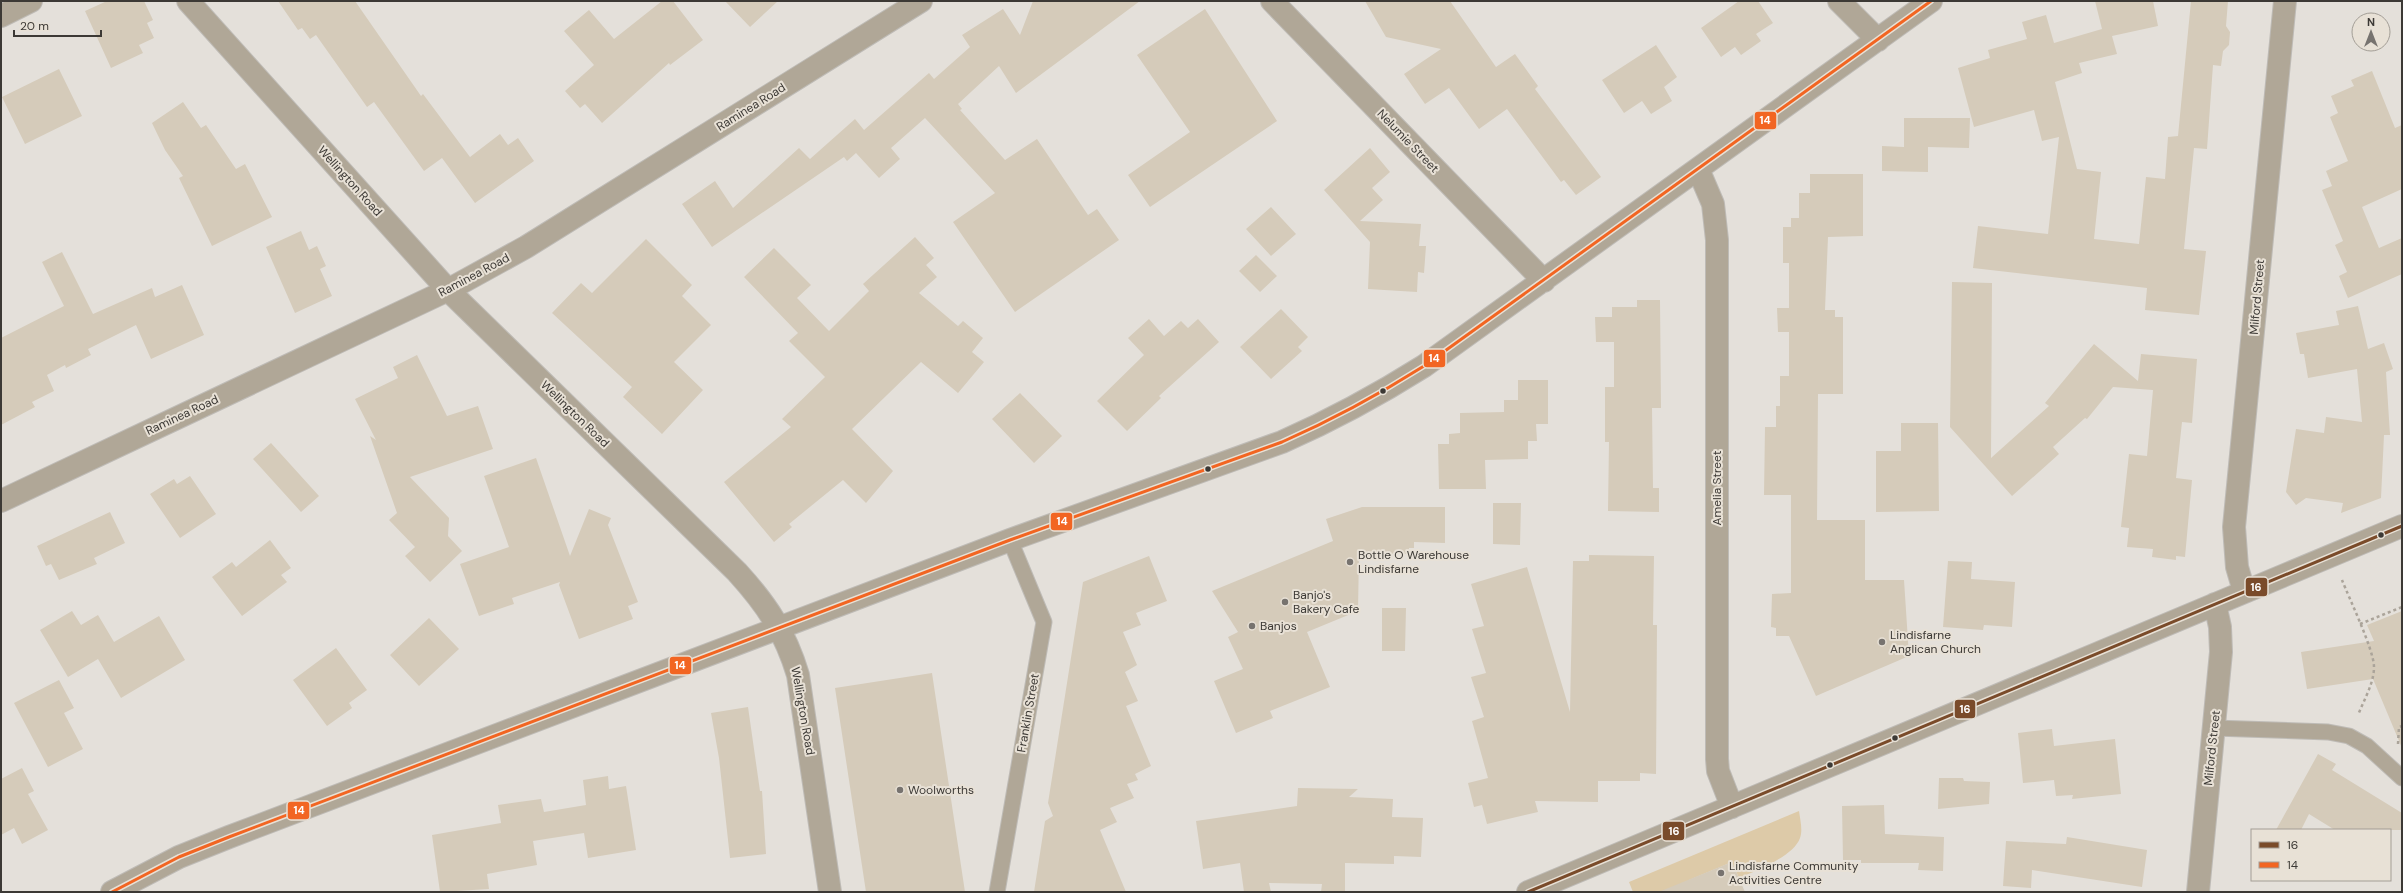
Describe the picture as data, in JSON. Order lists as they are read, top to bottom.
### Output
{
  "streets": {
    "street": [
      "Raminea Road",
      "Nelumie Street",
      "Wellington Road",
      "Milford Street",
      "Amelia Street"
    ],
    "lane": ["Franklin Street"]
  },
  "crossings": [
    ["Raminea Road", "Wellington Road"]
  ],
  "places": [
    "Bottle O Warehouse Lindisfarne",
    "Banjo's Bakery Cafe",
    "Banjos",
    "Lindisfarne Anglican Church",
    "Woolworths",
    "Lindisfarne Community Activities Centre"
  ],
  "lines": ["transit line 14", "transit line 16"],
  "legend": ["16", "14"],
  "scale_bar": "20 m",
  "north": "top"
}
